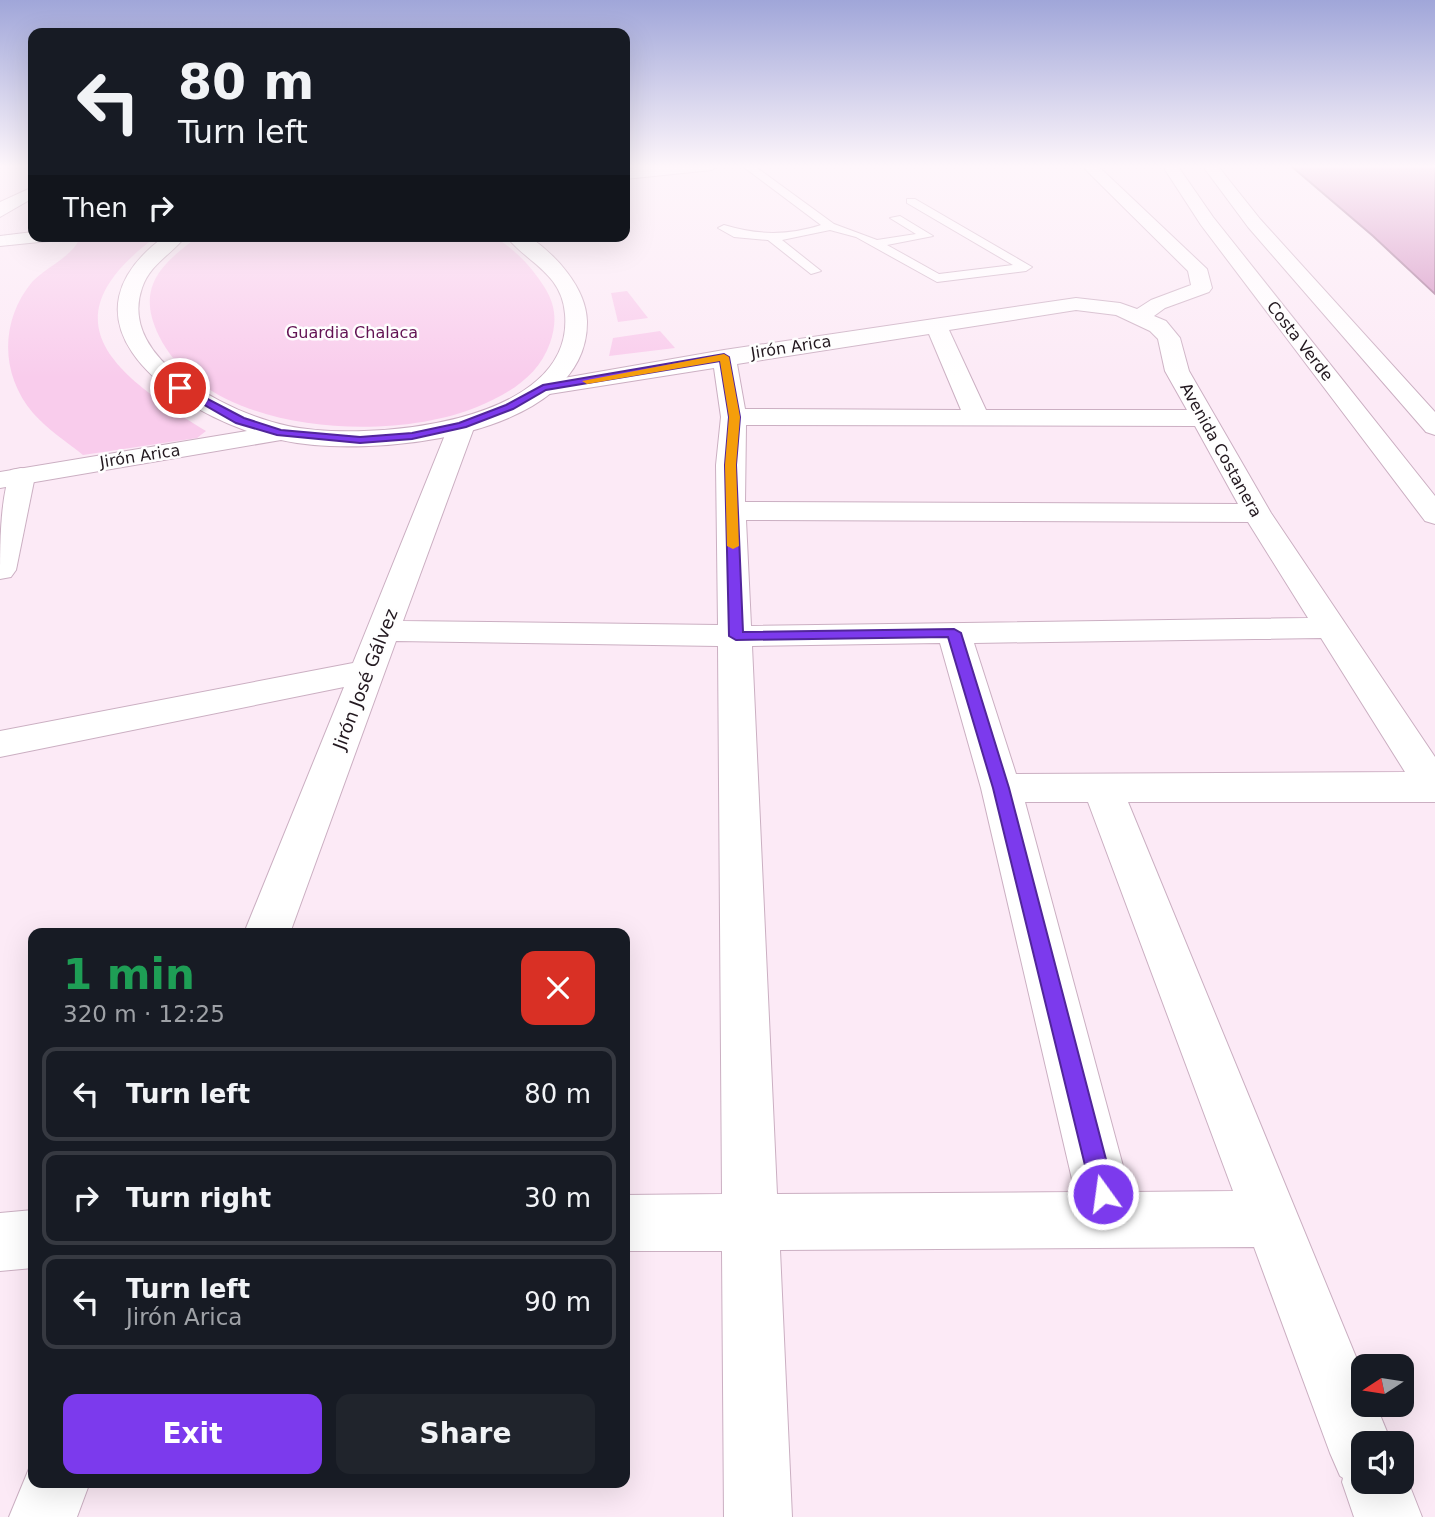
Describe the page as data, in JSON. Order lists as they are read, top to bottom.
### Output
{
  "streets": {
    "main road": [
      "Costa Verde",
      "Jirón Arica",
      "Avenida Costanera",
      "Jirón José Gálvez"
    ]
  },
  "crossings": [
    ["Jirón Arica", "Avenida Costanera"]
  ],
  "parks": ["Guardia Chalaca"],
  "north": "left",
  "page": {
    "turn": ["80 m", "Turn left"],
    "then": "Then",
    "heading": ["1 min", "320 m · 12:25"],
    "list": [
      {
        "name": "Turn left",
        "value": "80 m"
      },
      {
        "name": "Turn right",
        "value": "30 m"
      },
      {
        "name": "Turn left",
        "note": "Jirón Arica",
        "value": "90 m"
      }
    ],
    "buttons": ["Exit", "Share"]
  }
}
